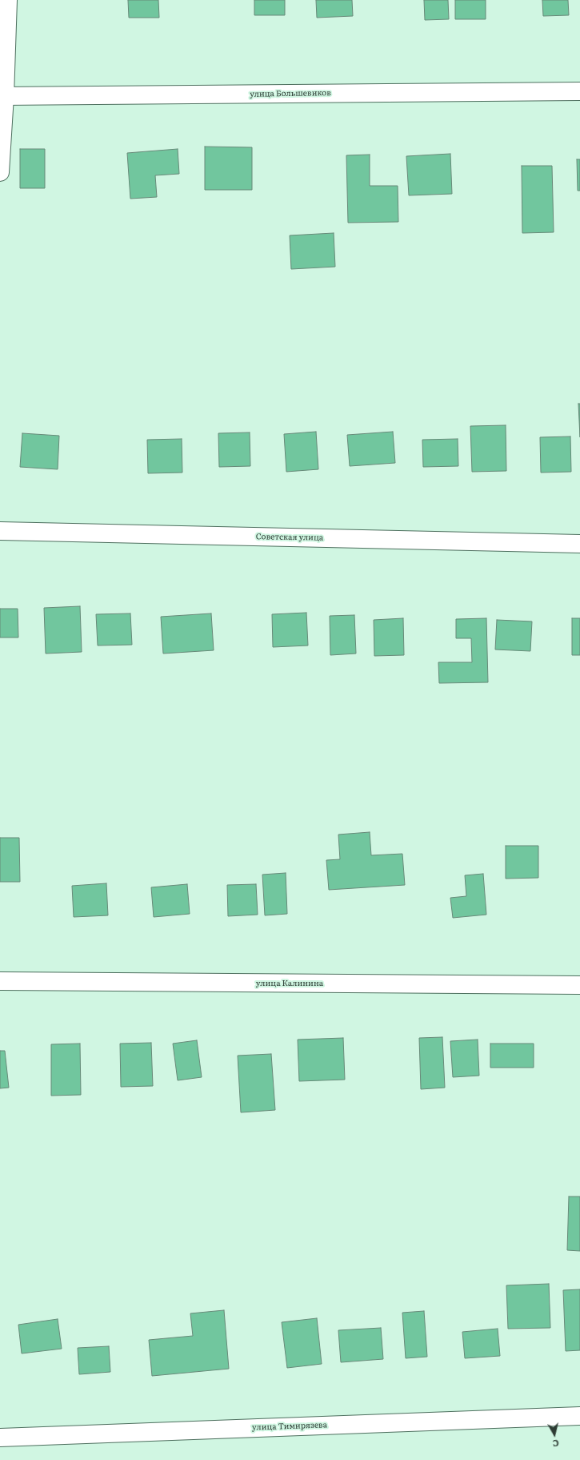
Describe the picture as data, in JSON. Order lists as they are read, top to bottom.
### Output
{
  "streets": {
    "street": [
      "улица Большевиков",
      "Советская улица",
      "улица Калинина",
      "улица Тимирязева"
    ]
  },
  "north": "bottom"
}
